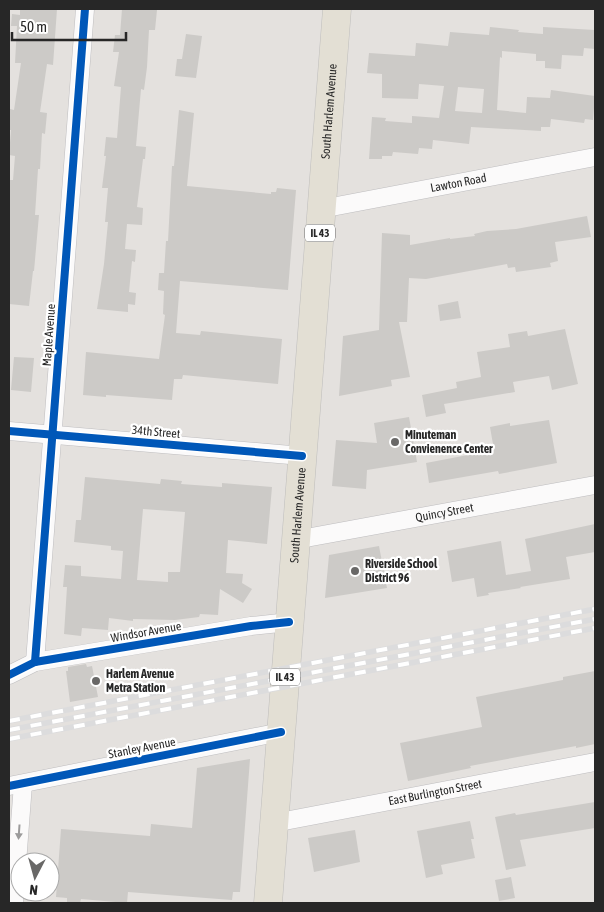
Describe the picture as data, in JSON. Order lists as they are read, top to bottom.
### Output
{
  "streets": {
    "main road": ["South Harlem Avenue", "IL 43"],
    "street": [
      "Lawton Road",
      "Maple Avenue",
      "34th Street",
      "Quincy Street",
      "Windsor Avenue",
      "Stanley Avenue",
      "East Burlington Street"
    ]
  },
  "crossings": [
    ["South Harlem Avenue", "Lawton Road"],
    ["South Harlem Avenue", "34th Street"],
    ["South Harlem Avenue", "Quincy Street"],
    ["South Harlem Avenue", "Windsor Avenue"],
    ["South Harlem Avenue", "Stanley Avenue"],
    ["South Harlem Avenue", "East Burlington Street"],
    ["Maple Avenue", "34th Street"],
    ["Maple Avenue", "Windsor Avenue"]
  ],
  "places": ["Minuteman Convienence Center", "Riverside School District 96", "Harlem Avenue Metra Station"],
  "scale_bar": "50 m",
  "north": "bottom"
}
